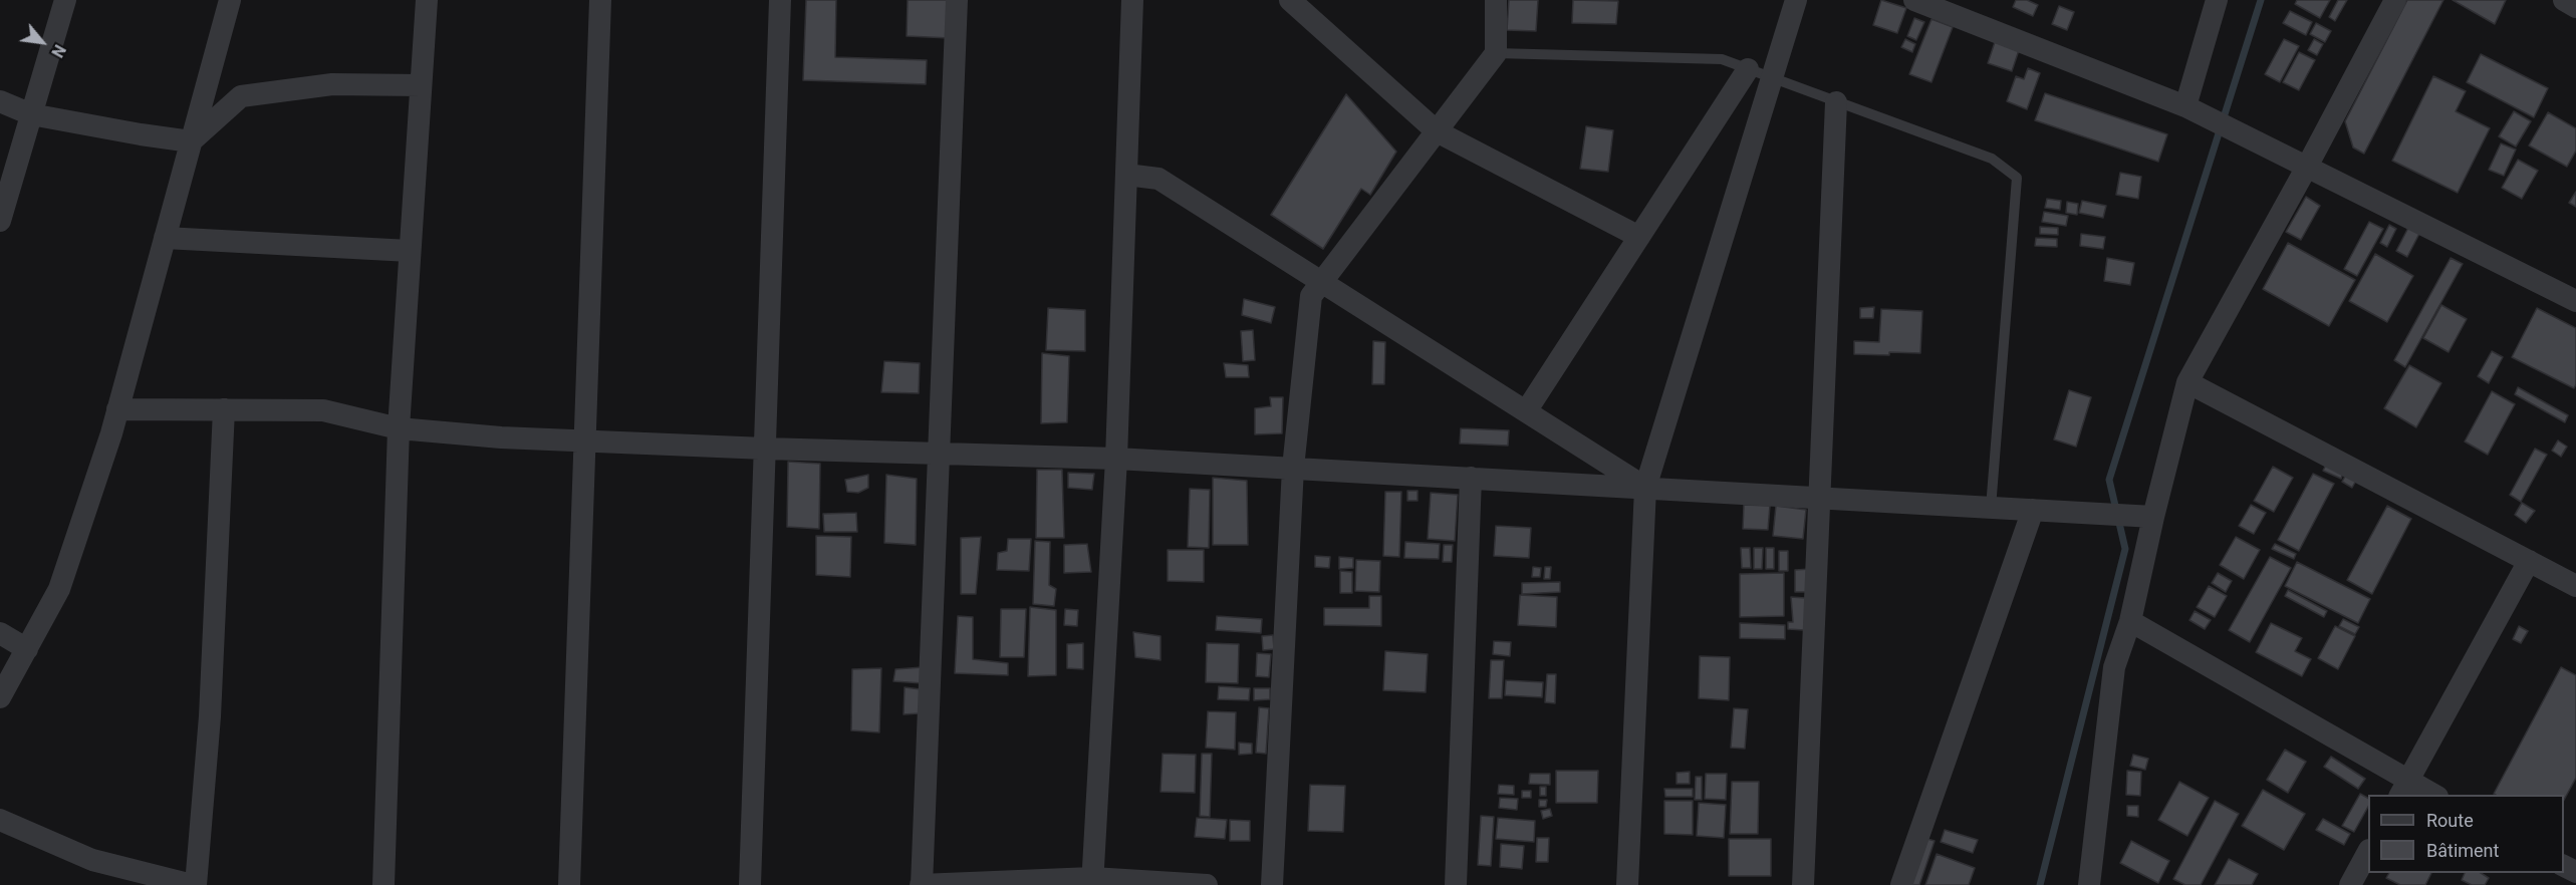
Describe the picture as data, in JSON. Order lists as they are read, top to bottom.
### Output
{
  "legend": ["Route", "Bâtiment"],
  "north": "bottom right"
}
